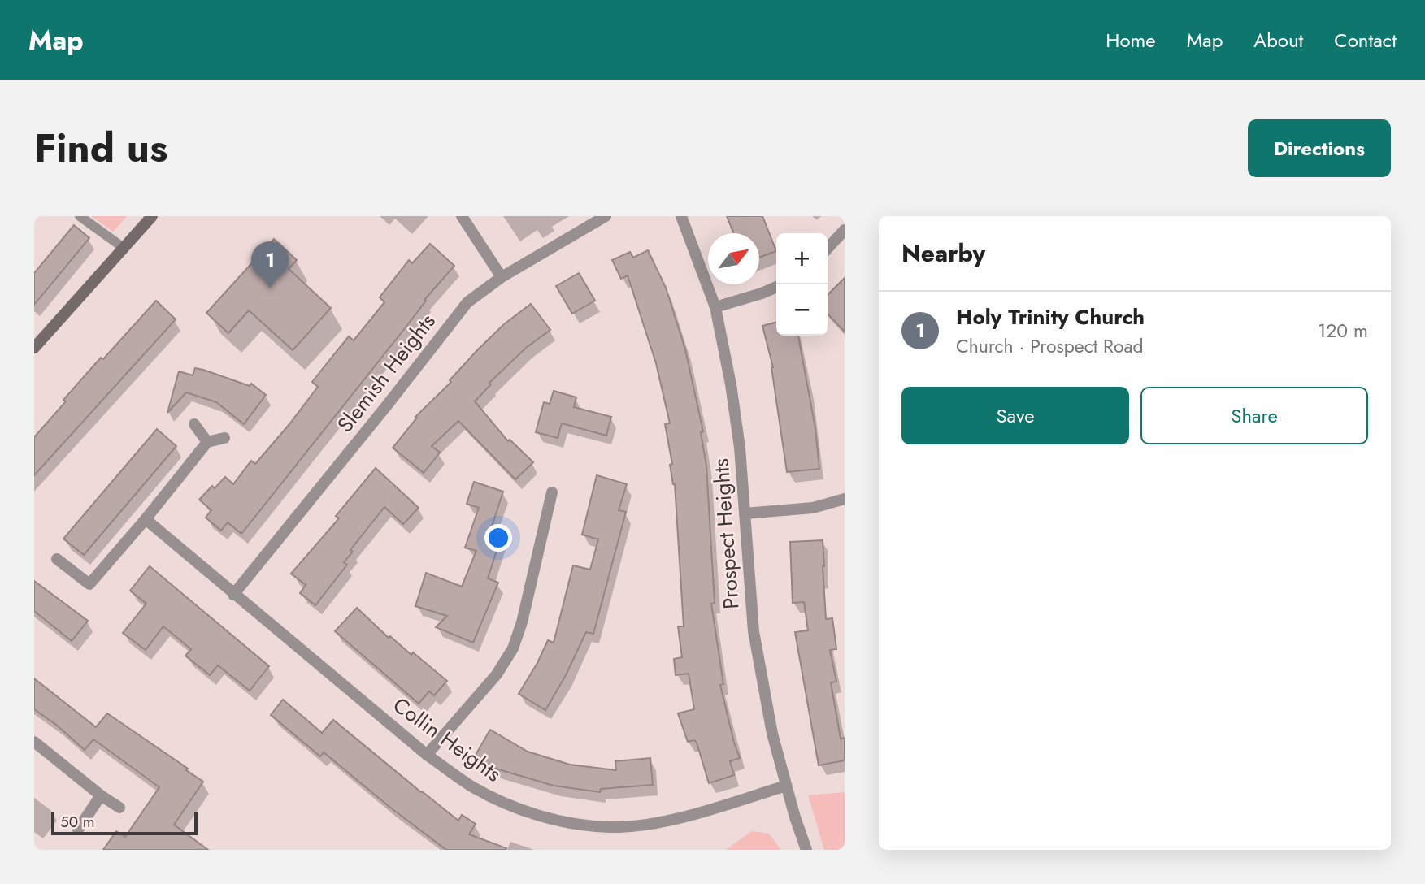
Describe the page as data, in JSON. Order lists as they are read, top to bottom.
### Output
{
  "streets": {
    "street": ["Slemish Heights", "Prospect Heights", "Collin Heights"]
  },
  "crossings": [
    ["Slemish Heights", "Collin Heights"],
    ["Prospect Heights", "Collin Heights"]
  ],
  "scale_bar": "50 m",
  "north": "top right",
  "page": {
    "header": "Map",
    "nav": [
      "Home",
      "Map",
      "About",
      "Contact"
    ],
    "title": "Find us",
    "buttons": [
      "Directions",
      ["Save", "Share"]
    ],
    "heading": "Nearby",
    "map_buttons": ["+", "−"],
    "pins": "1",
    "list": [
      {
        "mark": "1",
        "name": "Holy Trinity Church",
        "note": "Church · Prospect Road",
        "value": "120 m"
      }
    ],
    "scale": "50 m"
  }
}
